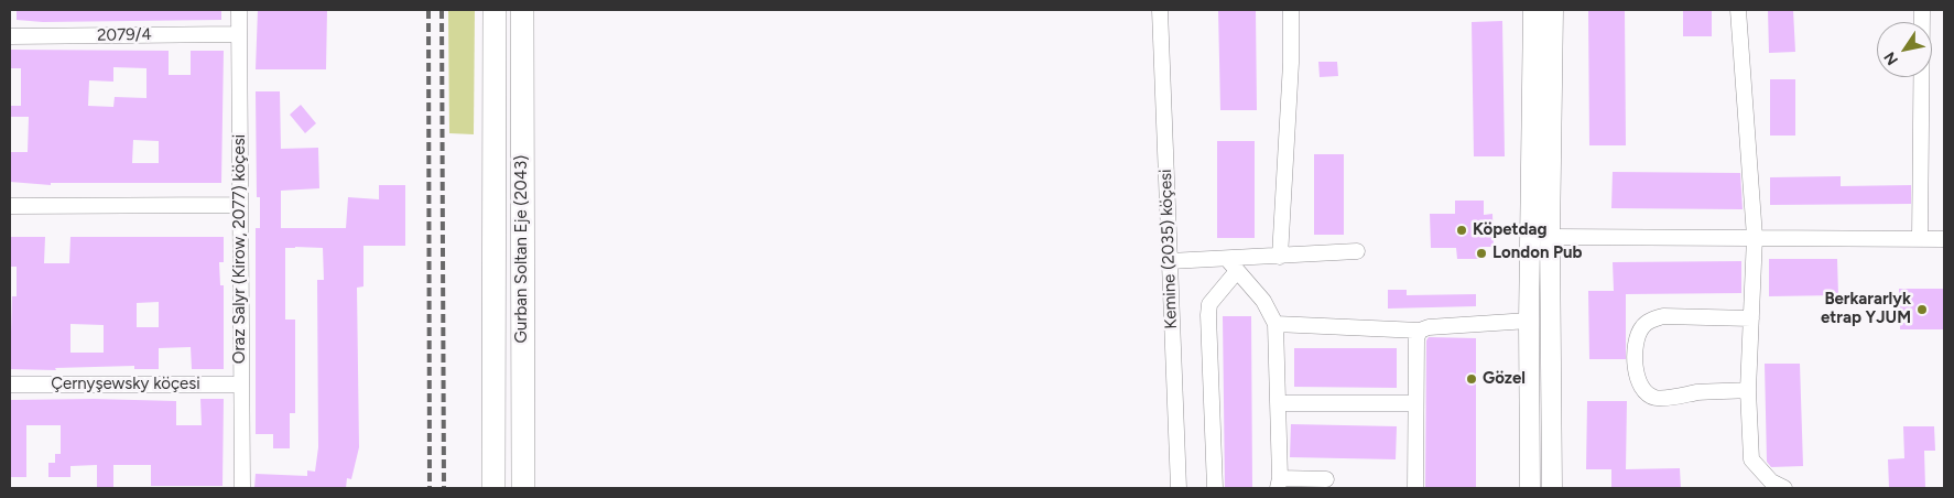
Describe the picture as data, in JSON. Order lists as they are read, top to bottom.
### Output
{
  "streets": {
    "highway": ["Gurban Soltan Eje (2043)"],
    "street": [
      "2079/4",
      "Oraz Salyr (Kirow, 2077) köçesi",
      "Kemine (2035) köçesi",
      "Çernyşewsky köçesi"
    ]
  },
  "crossings": [
    ["2079/4", "Oraz Salyr (Kirow, 2077) köçesi"],
    ["Oraz Salyr (Kirow, 2077) köçesi", "Çernyşewsky köçesi"]
  ],
  "places": [
    "Köpetdag",
    "London Pub",
    "Berkararlyk etrap YJUM",
    "Gözel"
  ],
  "north": "bottom left"
}
